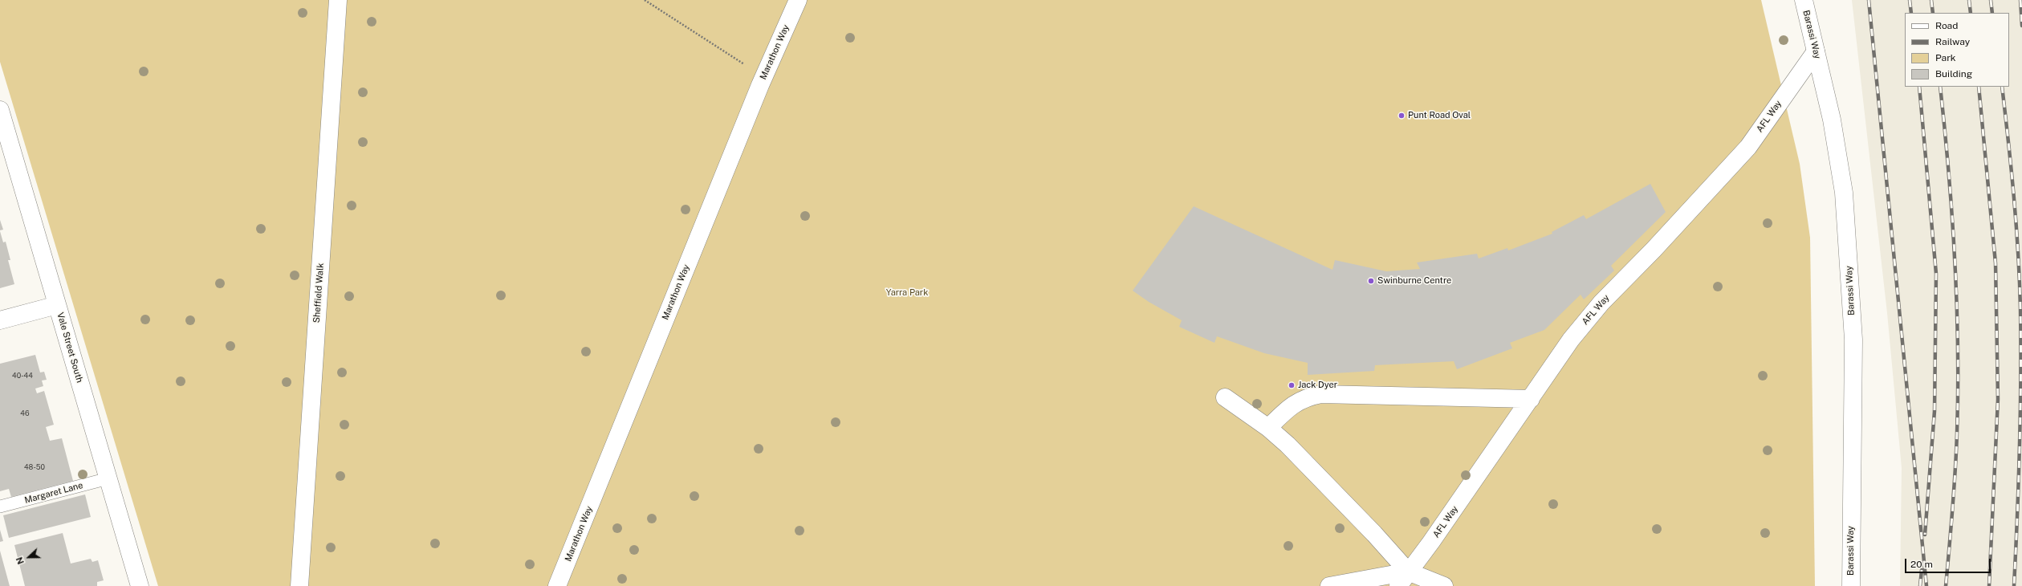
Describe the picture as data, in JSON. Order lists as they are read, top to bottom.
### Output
{
  "streets": {
    "street": [
      "Barassi Way",
      "Marathon Way",
      "AFL Way",
      "Sheffield Walk",
      "Vale Street South"
    ],
    "lane": ["Margaret Lane"]
  },
  "crossings": [
    ["Barassi Way", "AFL Way"],
    ["Vale Street South", "Margaret Lane"]
  ],
  "parks": ["Yarra Park"],
  "places": ["Punt Road Oval", "Swinburne Centre", "Jack Dyer"],
  "house_numbers": ["40-44", "46", "48-50"],
  "legend": [
    "Road",
    "Railway",
    "Park",
    "Building"
  ],
  "scale_bar": "20 m",
  "north": "left"
}
